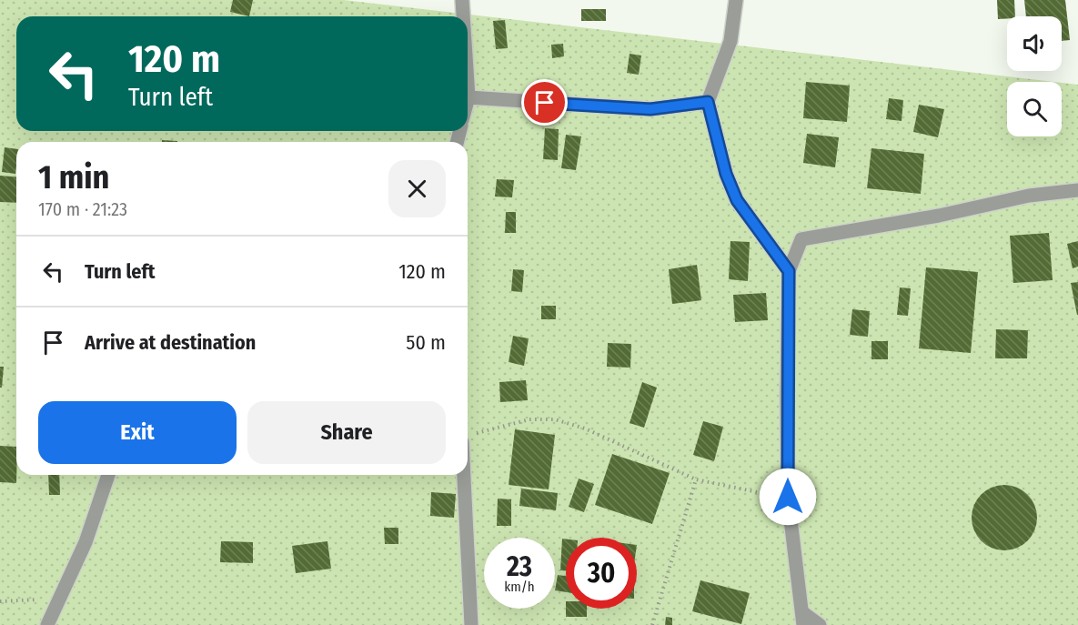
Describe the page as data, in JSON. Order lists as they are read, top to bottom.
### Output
{
  "page": {
    "turn": ["120 m", "Turn left"],
    "heading": ["1 min", "170 m · 21:23"],
    "list": [
      {
        "name": "Turn left",
        "value": "120 m"
      },
      {
        "name": "Arrive at destination",
        "value": "50 m"
      }
    ],
    "buttons": ["Exit", "Share"],
    "speed": "23 km/h",
    "limit": "30"
  }
}
